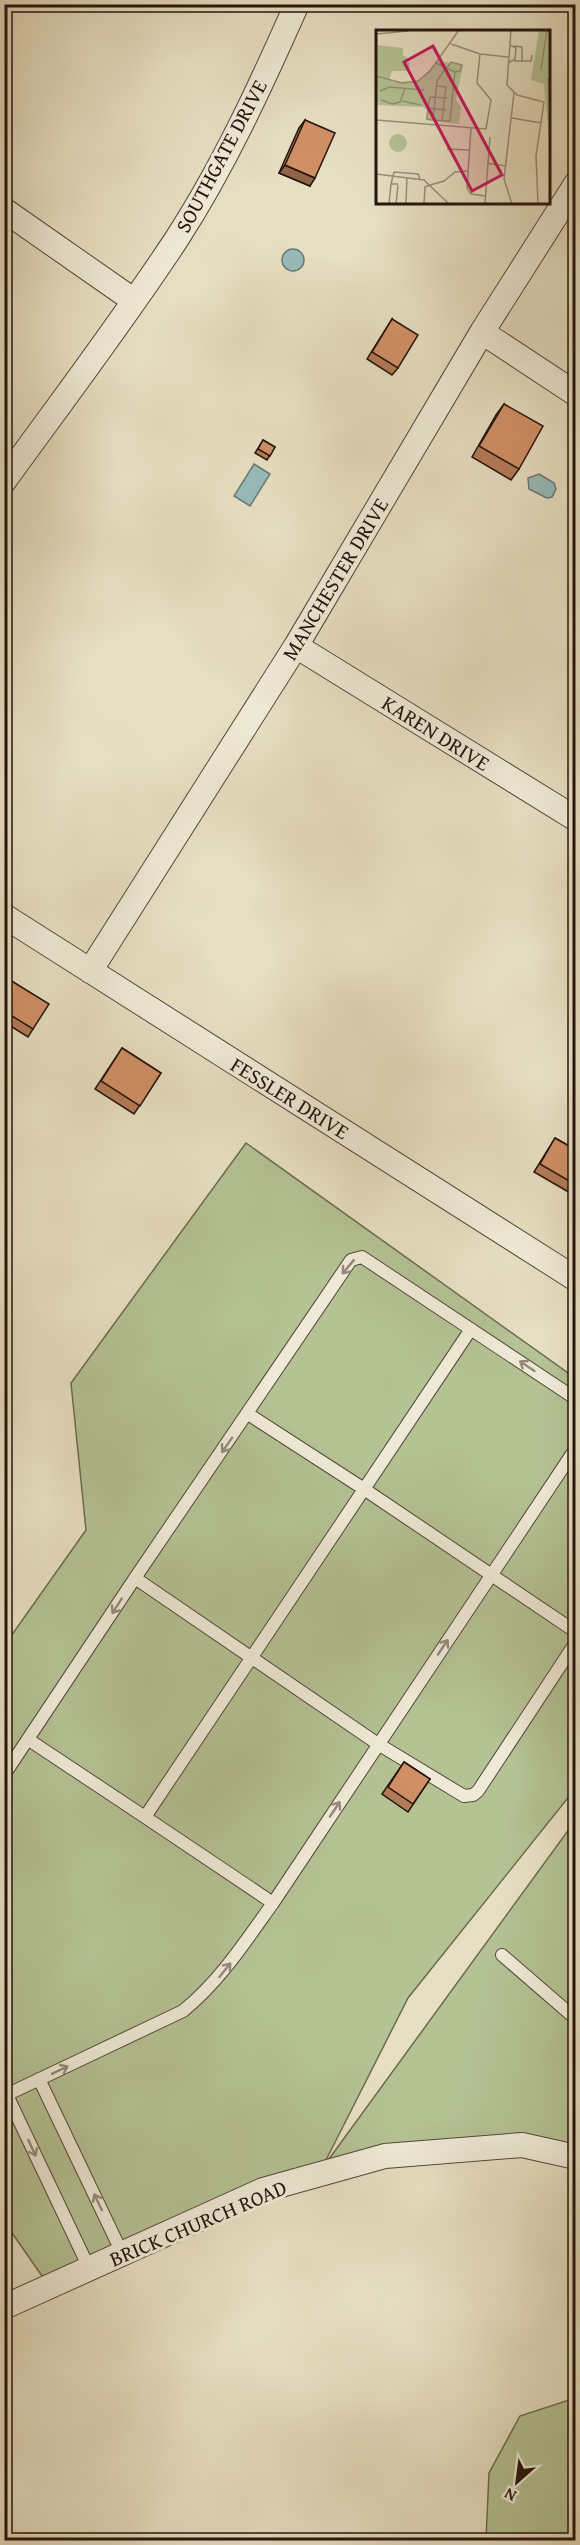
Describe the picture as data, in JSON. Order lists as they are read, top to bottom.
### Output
{
  "streets": {
    "street": [
      "SOUTHGATE DRIVE",
      "MANCHESTER DRIVE",
      "KAREN DRIVE",
      "FESSLER DRIVE",
      "BRICK CHURCH ROAD"
    ]
  },
  "crossings": [
    ["MANCHESTER DRIVE", "KAREN DRIVE"],
    ["MANCHESTER DRIVE", "FESSLER DRIVE"]
  ],
  "north": "bottom left"
}
